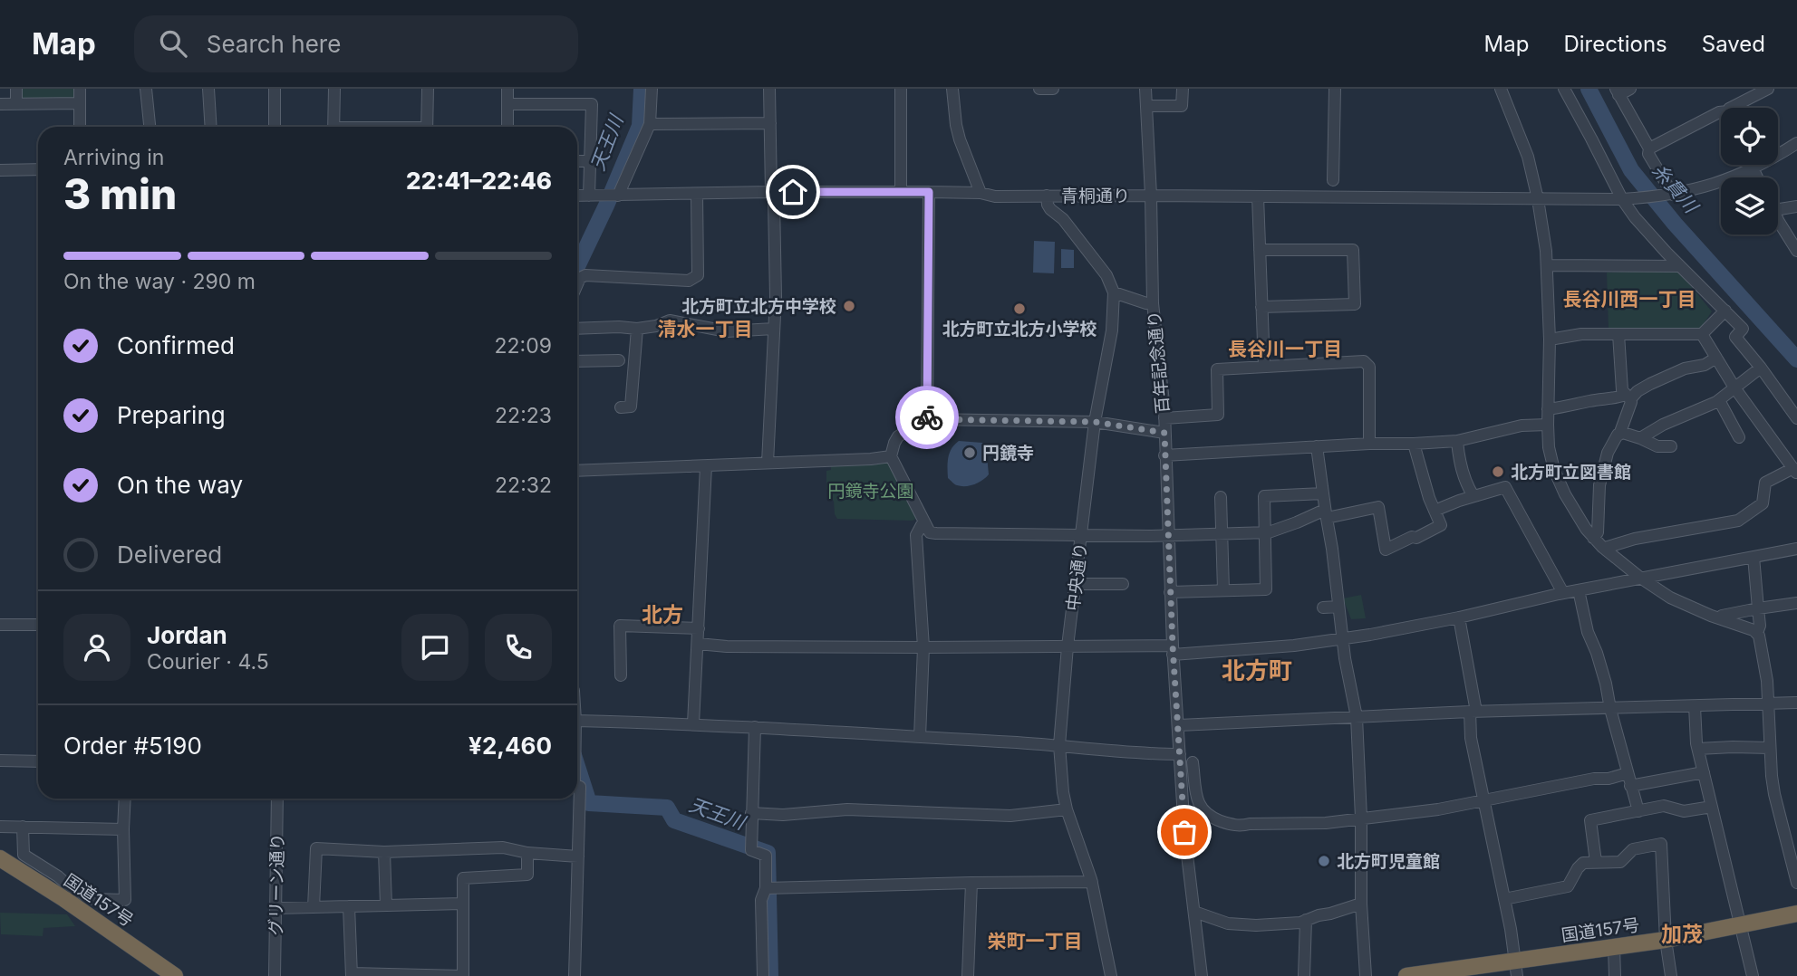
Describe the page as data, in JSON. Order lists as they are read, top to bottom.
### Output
{
  "streets": {
    "highway": ["国道157号"],
    "street": [
      "青桐通り",
      "百年記念通り",
      "中央通り",
      "グリーン通り"
    ]
  },
  "crossings": [
    ["青桐通り", "百年記念通り"]
  ],
  "districts": [
    "長谷川西一丁目",
    "清水一丁目",
    "長谷川一丁目",
    "北方",
    "北方町",
    "加茂",
    "栄町一丁目"
  ],
  "water": ["天王川", "糸貫川"],
  "parks": ["円鏡寺公園"],
  "places": [
    "北方町立北方中学校",
    "北方町立北方小学校",
    "円鏡寺",
    "北方町立図書館",
    "北方町児童館"
  ],
  "page": {
    "header": "Map",
    "search": "Search here",
    "nav": ["Map", "Directions", "Saved"],
    "heading": ["3 min", "Arriving in", "22:41–22:46"],
    "panel": [
      "Jordan",
      "Courier · 4.5",
      "Order #5190",
      "¥2,460"
    ],
    "bar": "On the way · 290 m",
    "list": [
      ["Confirmed", "22:09"],
      ["Preparing", "22:23"],
      ["On the way", "22:32"],
      "Delivered"
    ]
  }
}
